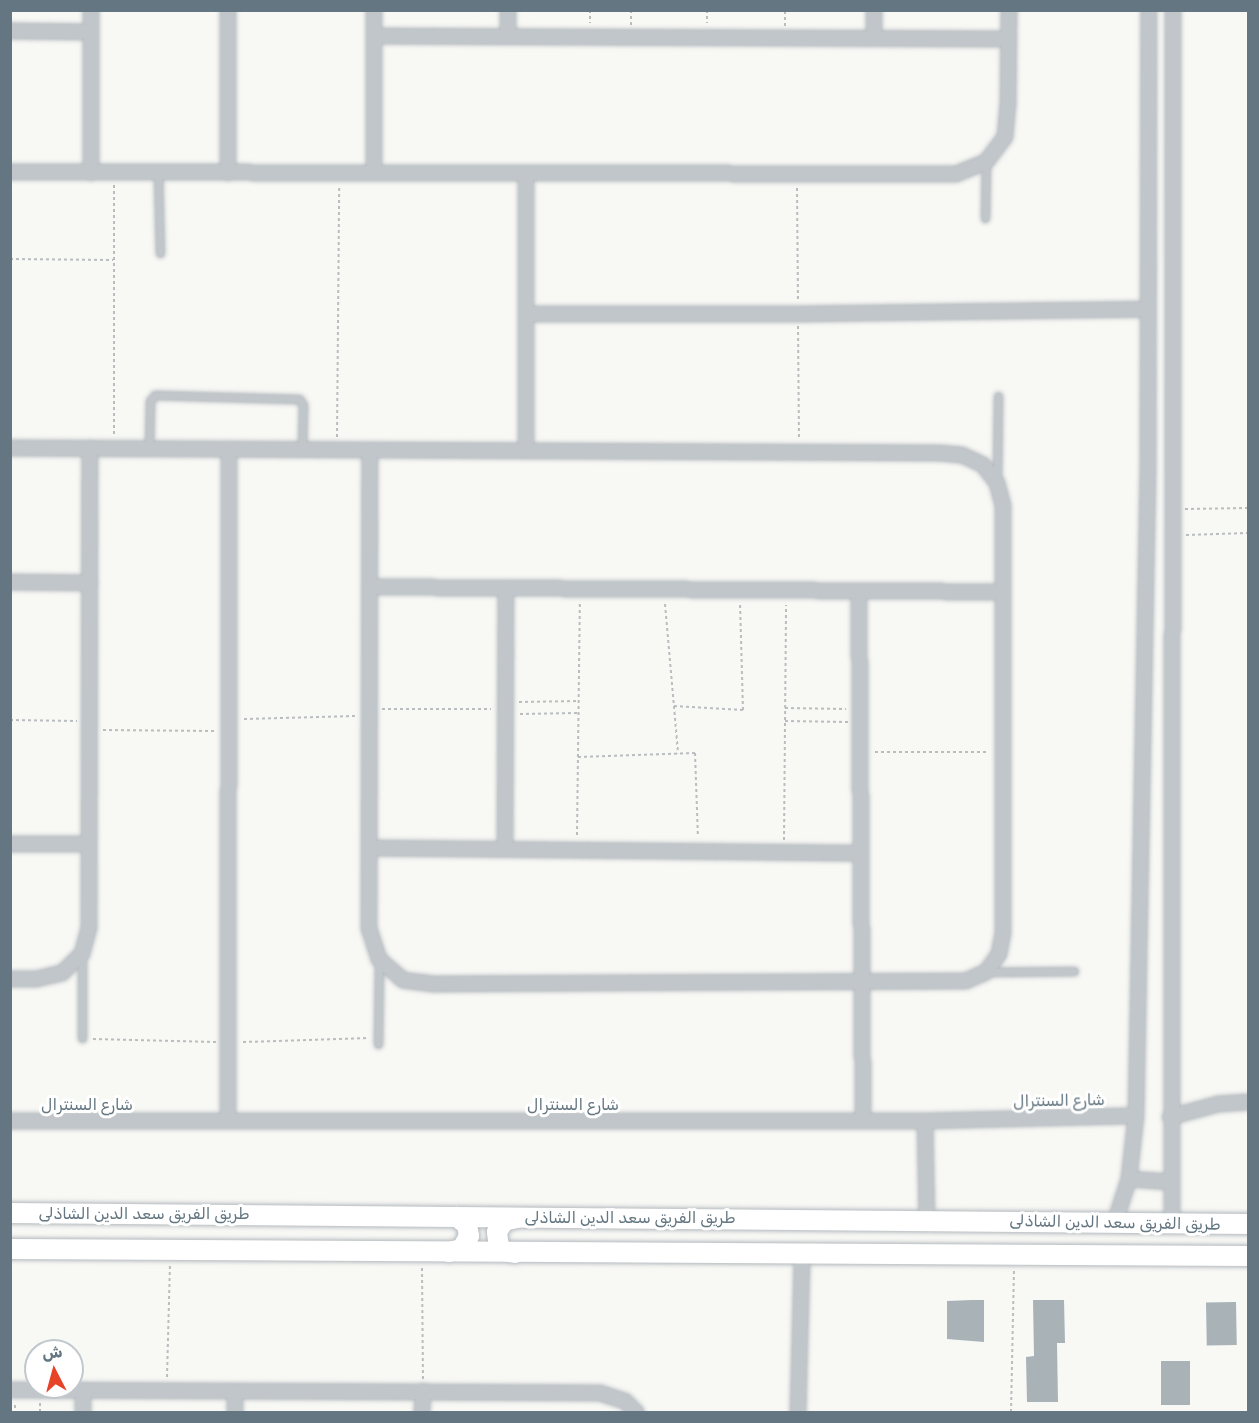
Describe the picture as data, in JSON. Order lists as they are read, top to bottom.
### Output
{
  "streets": {
    "street": ["شارع السنترال", "طريق الفريق سعد الدين الشاذلى"]
  },
  "north": "top"
}
